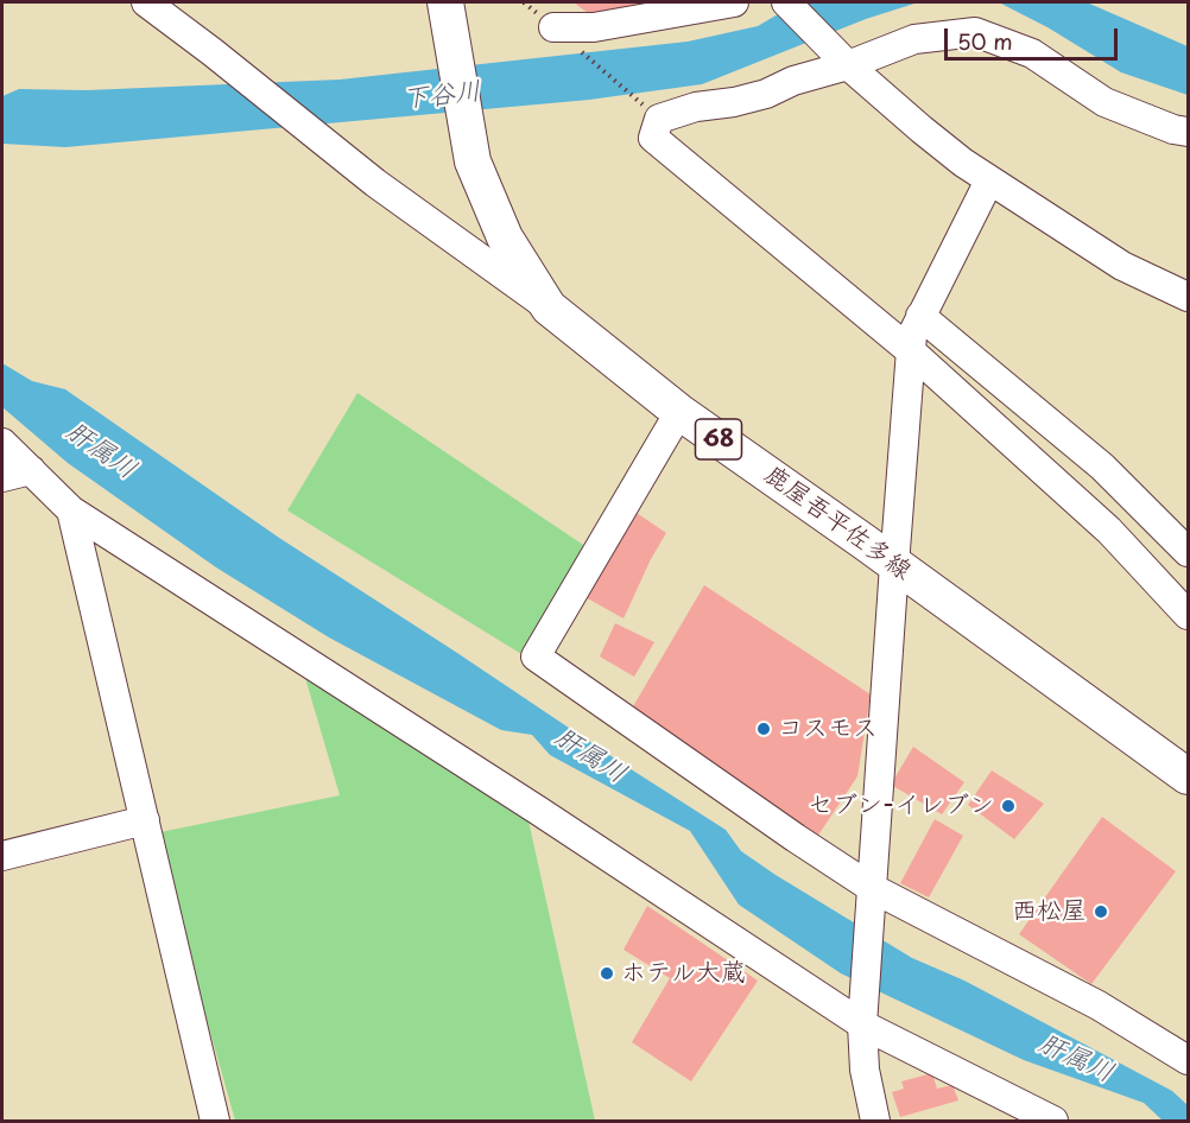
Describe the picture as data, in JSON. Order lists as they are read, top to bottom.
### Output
{
  "streets": {
    "main road": ["68", "鹿屋吾平佐多線"]
  },
  "water": ["下谷川", "肝属川"],
  "places": [
    "コスモス",
    "セブン-イレブン",
    "西松屋",
    "ホテル大蔵"
  ],
  "scale_bar": "50 m"
}
